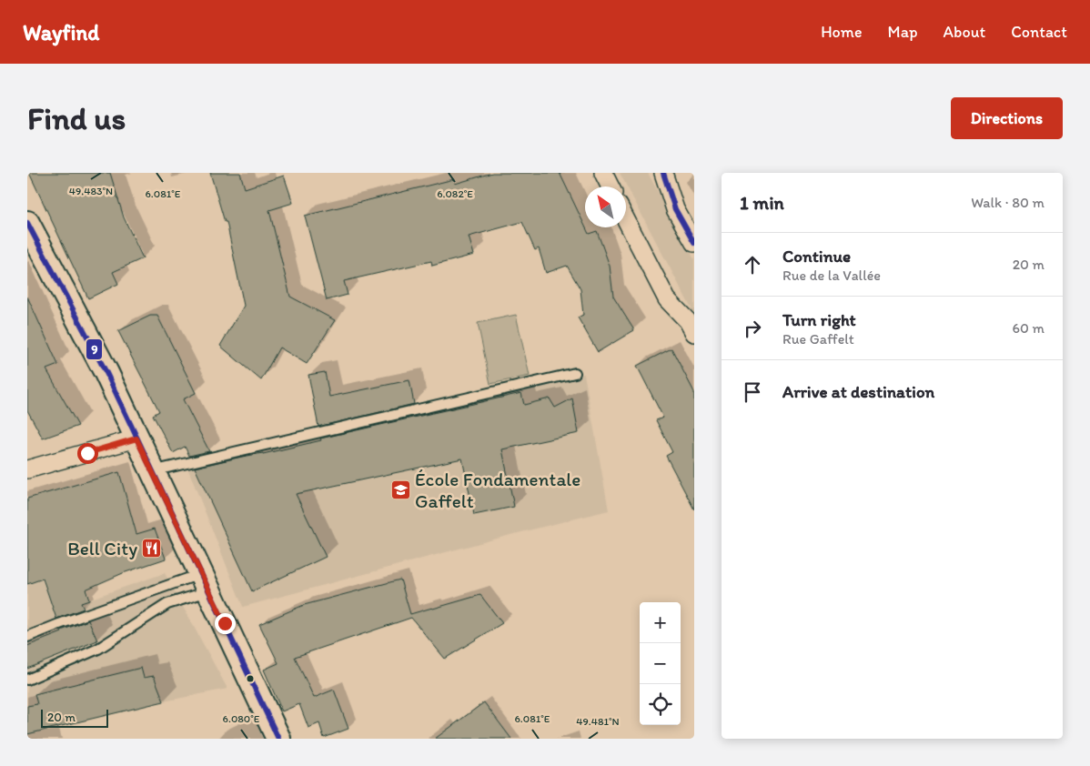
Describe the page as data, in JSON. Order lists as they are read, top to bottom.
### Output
{
  "places": {
    "school or university": ["École Fondamentale Gaffelt"],
    "restaurant": ["Bell City"]
  },
  "lines": ["transit line 9"],
  "scale_bar": "20 m",
  "north": "top left",
  "page": {
    "header": "Wayfind",
    "nav": [
      "Home",
      "Map",
      "About",
      "Contact"
    ],
    "buttons": "Directions",
    "title": "Find us",
    "heading": ["1 min", "Walk · 80 m"],
    "list": [
      ["Continue", "Rue de la Vallée", "20 m"],
      ["Turn right", "Rue Gaffelt", "60 m"],
      "Arrive at destination"
    ],
    "map_buttons": ["+", "−"],
    "scale": "20 m"
  },
  "coordinates": [
    "49.483°N",
    "6.081°E",
    "6.082°E",
    "6.080°E",
    "49.481°N"
  ]
}
